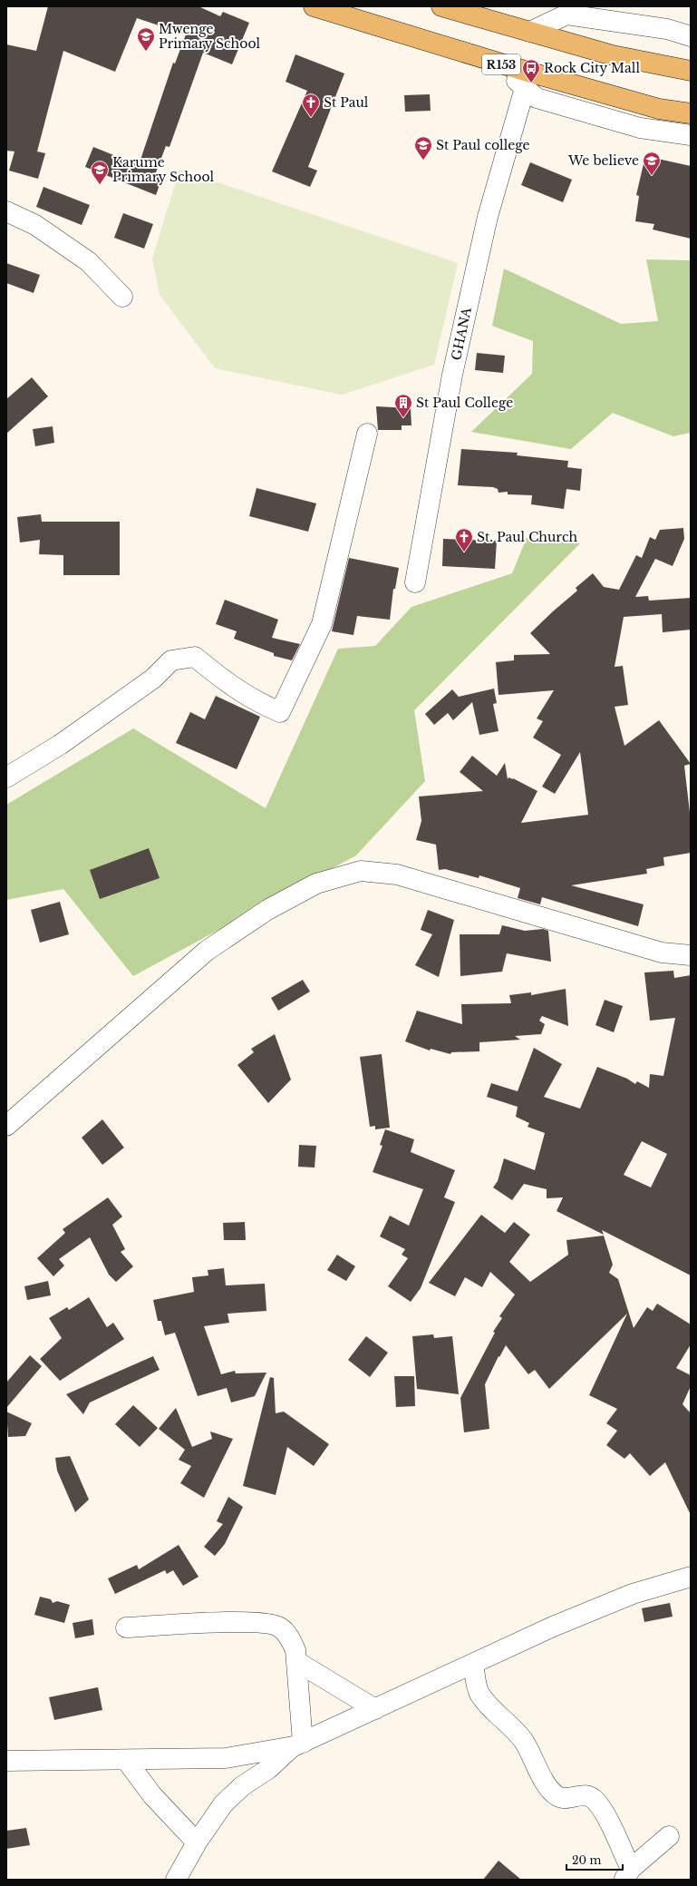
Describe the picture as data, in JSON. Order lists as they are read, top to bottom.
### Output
{
  "streets": {
    "main road": ["R153"],
    "street": ["GHANA"]
  },
  "places": {
    "school or university": [
      "Mwenge Primary School",
      "St Paul college",
      "We believe",
      "Karume Primary School"
    ],
    "bus stop": ["Rock City Mall"],
    "church": ["St Paul", "St. Paul Church"],
    "building": ["St Paul College"]
  },
  "scale_bar": "20 m"
}
